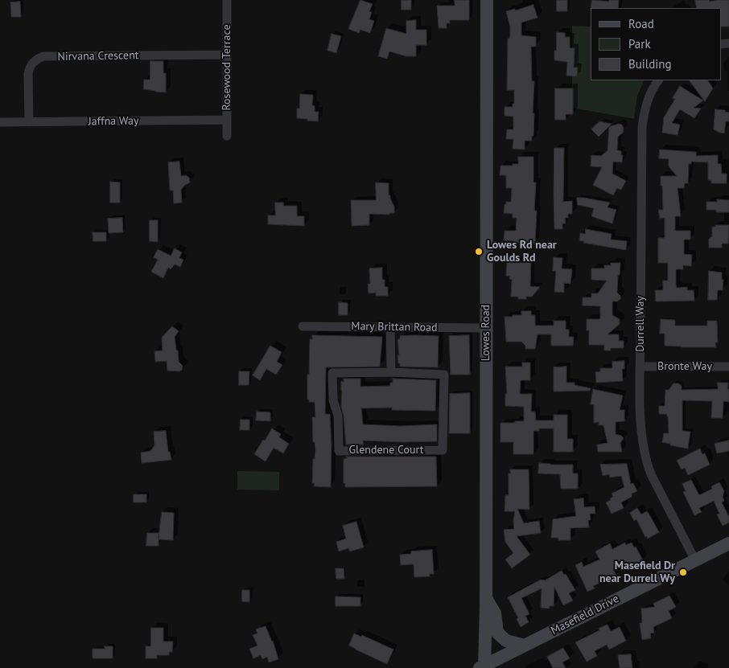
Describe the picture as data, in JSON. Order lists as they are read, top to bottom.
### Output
{
  "streets": {
    "main road": ["Lowes Road", "Masefield Drive"],
    "street": [
      "Nirvana Crescent",
      "Rosewood Terrace",
      "Jaffna Way",
      "Durrell Way",
      "Mary Brittan Road",
      "Bronte Way",
      "Glendene Court"
    ]
  },
  "crossings": [
    ["Nirvana Crescent", "Rosewood Terrace"],
    ["Nirvana Crescent", "Jaffna Way"],
    ["Rosewood Terrace", "Jaffna Way"],
    ["Durrell Way", "Bronte Way"],
    ["Durrell Way", "Masefield Drive"],
    ["Mary Brittan Road", "Lowes Road"],
    ["Lowes Road", "Masefield Drive"]
  ],
  "places": ["Lowes Rd near Goulds Rd", "Masefield Dr near Durrell Wy"],
  "legend": ["Road", "Park", "Building"]
}
